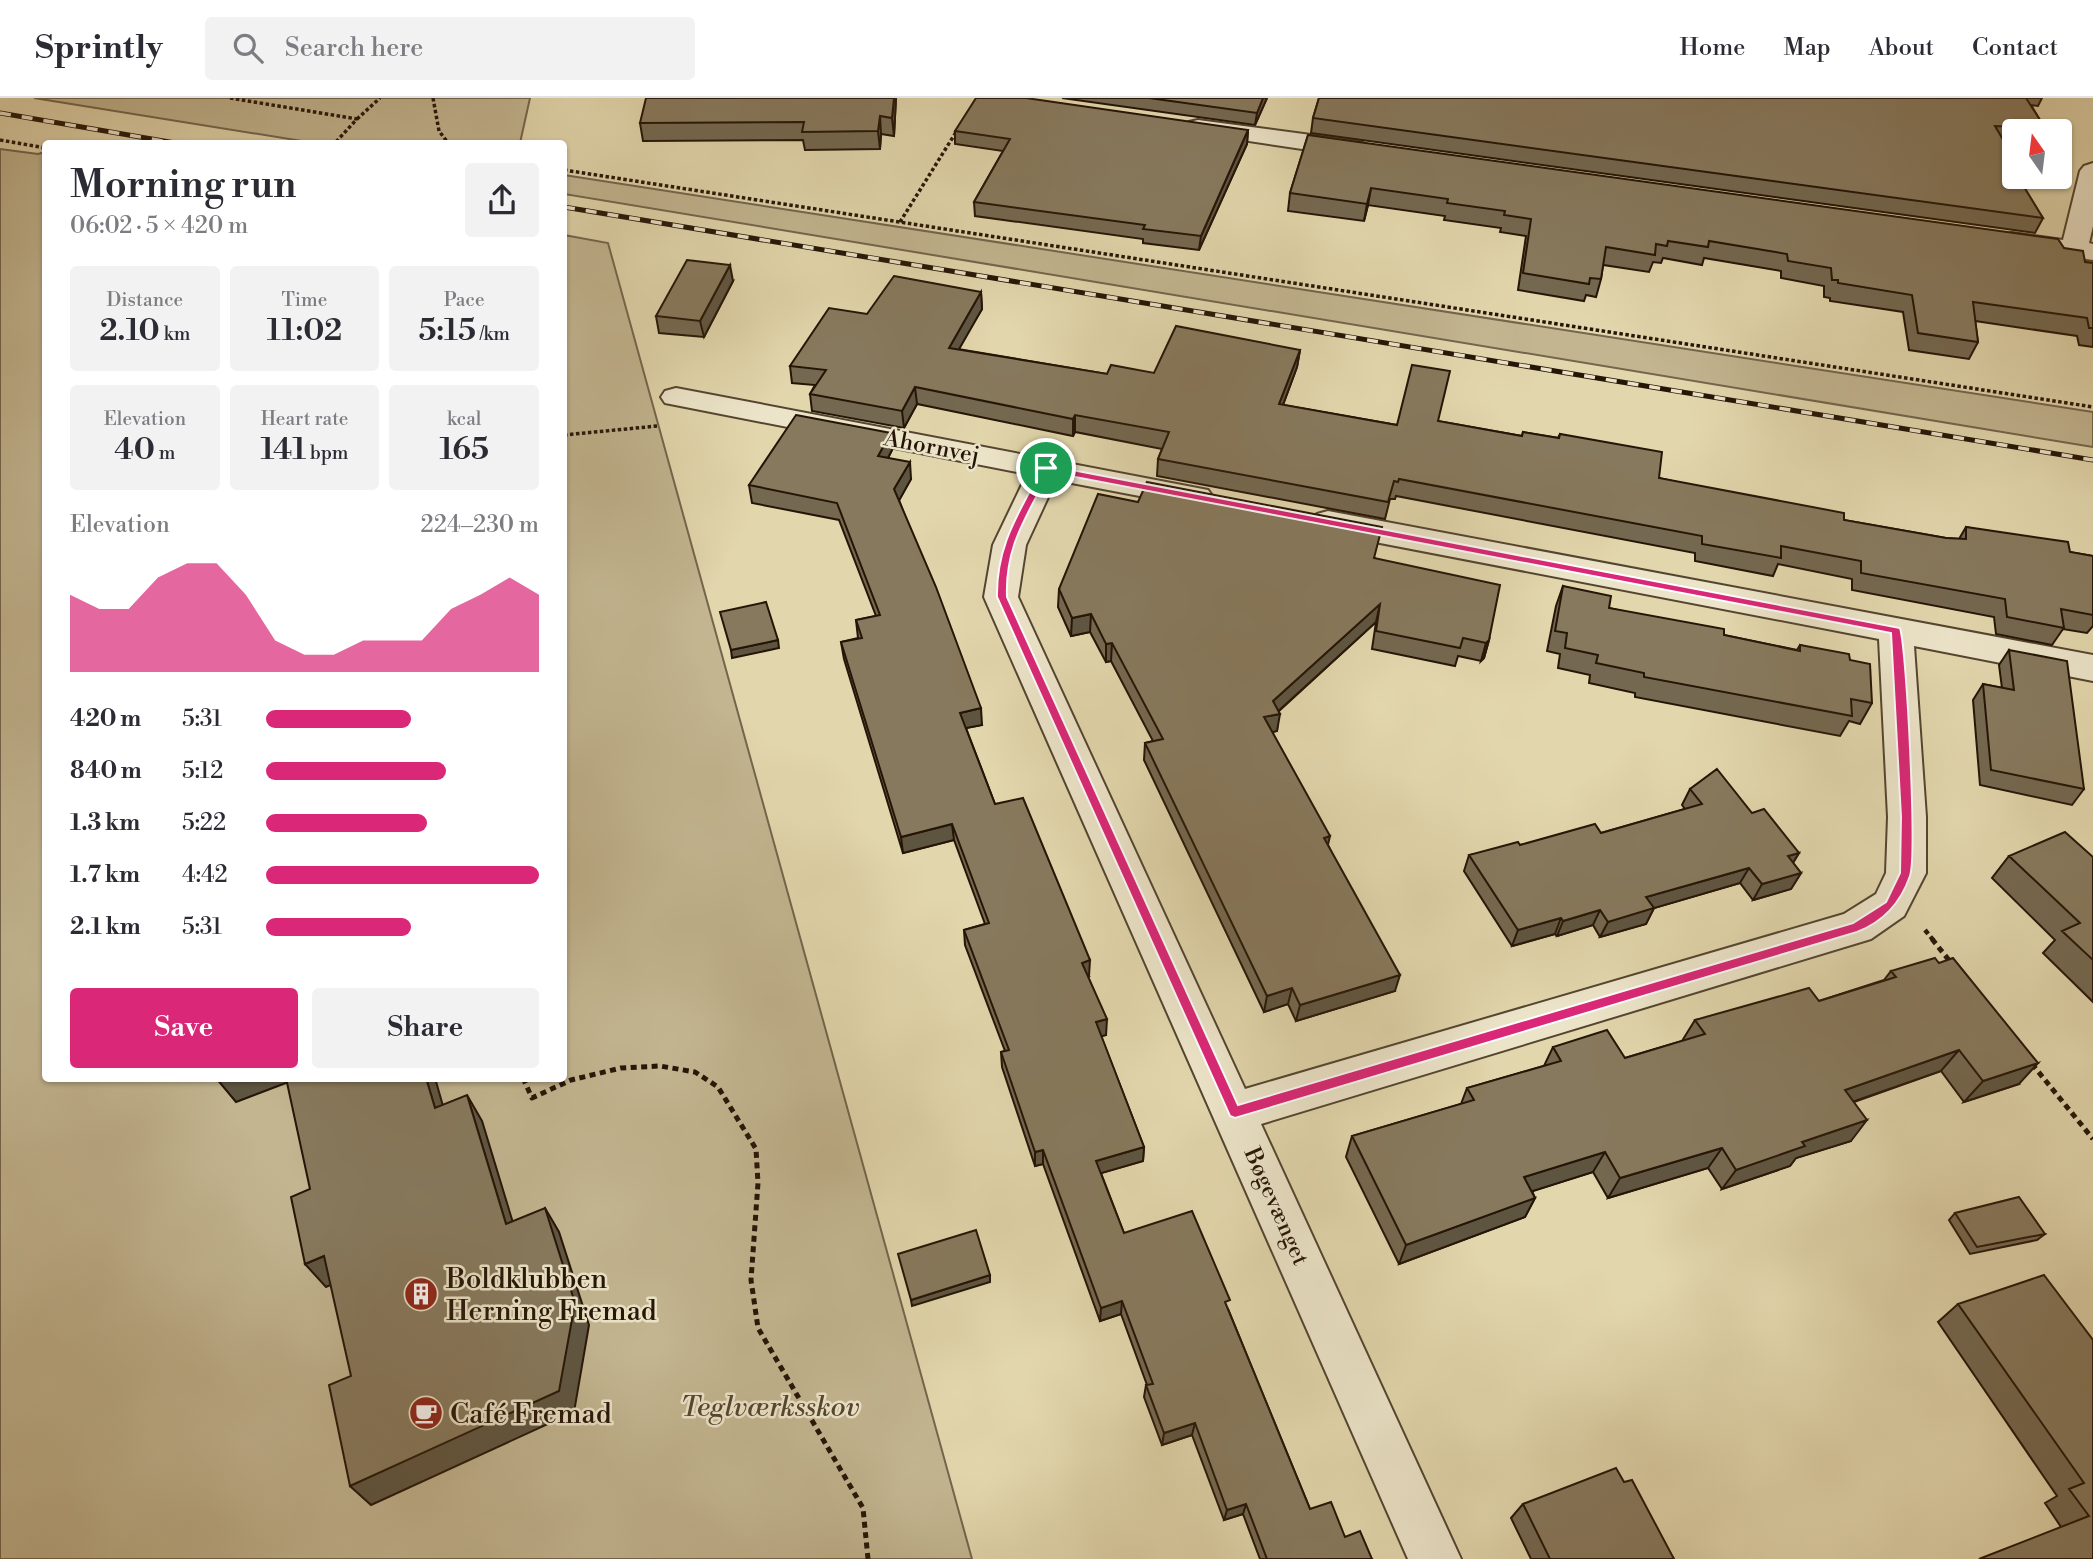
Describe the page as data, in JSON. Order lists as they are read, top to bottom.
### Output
{
  "streets": {
    "street": ["Ahornvej", "Bøgevænget"]
  },
  "crossings": [
    ["Ahornvej", "Bøgevænget"]
  ],
  "parks": ["Teglværksskov"],
  "places": {
    "building": ["Boldklubben Herning Fremad"],
    "cafe": ["Café Fremad"]
  },
  "north": "top",
  "page": {
    "header": "Sprintly",
    "search": "Search here",
    "nav": [
      "Home",
      "Map",
      "About",
      "Contact"
    ],
    "heading": ["Morning run", "06:02 · 5 × 420 m"],
    "stats": [
      ["Distance", "2.10 km"],
      ["Time", "11:02"],
      ["Pace", "5:15 /km"],
      ["Elevation", "40 m"],
      ["Heart rate", "141 bpm"],
      ["kcal", "165"]
    ],
    "chart": ["Elevation", "224–230 m"],
    "list": [
      {
        "name": "420 m",
        "note": "5:31"
      },
      {
        "name": "840 m",
        "note": "5:12"
      },
      {
        "name": "1.3 km",
        "note": "5:22"
      },
      {
        "name": "1.7 km",
        "note": "4:42"
      },
      {
        "name": "2.1 km",
        "note": "5:31"
      }
    ],
    "buttons": ["Save", "Share"]
  }
}
